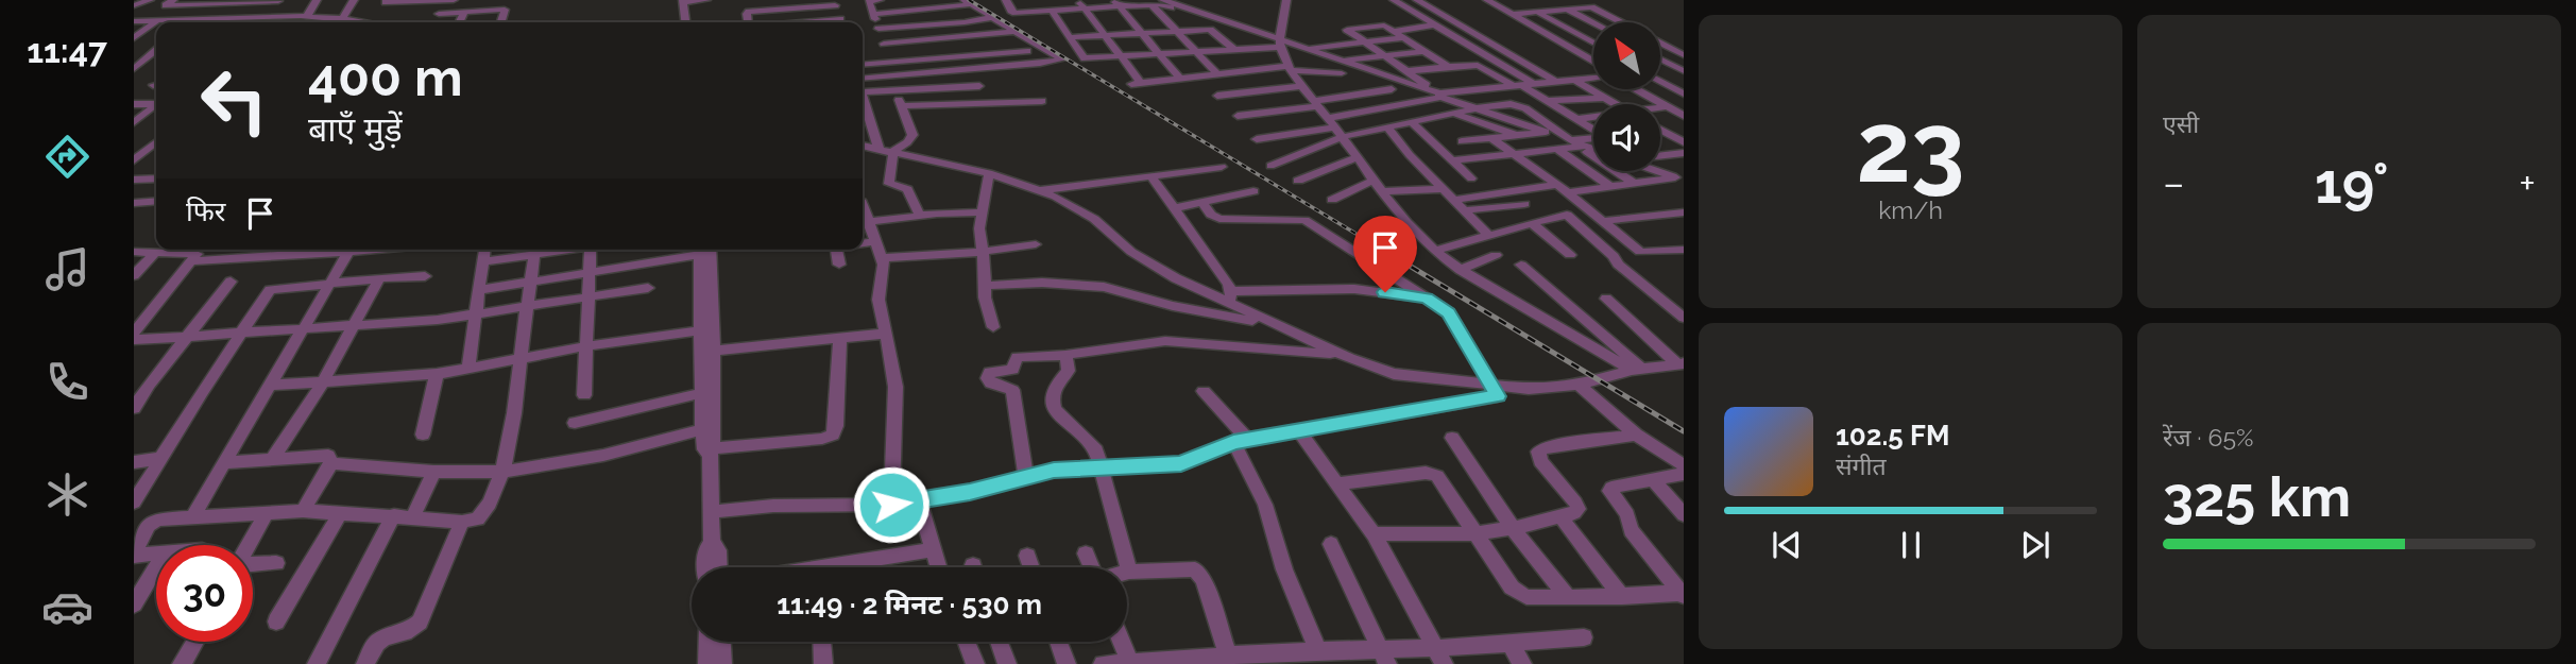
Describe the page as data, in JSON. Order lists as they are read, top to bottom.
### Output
{
  "north": "top left",
  "page": {
    "tabs": "11:47",
    "tile": [
      ["23", "km/h"],
      "एसी",
      ["रेंज · 65%", "325 km"]
    ],
    "turn": ["400 m", "बाएँ मुड़ें"],
    "heat": ["−", "19°", "+"],
    "then": "फिर",
    "song": ["102.5 FM", "संगीत"],
    "limit": "30",
    "trip": "11:49 · 2 मिनट · 530 m"
  }
}
